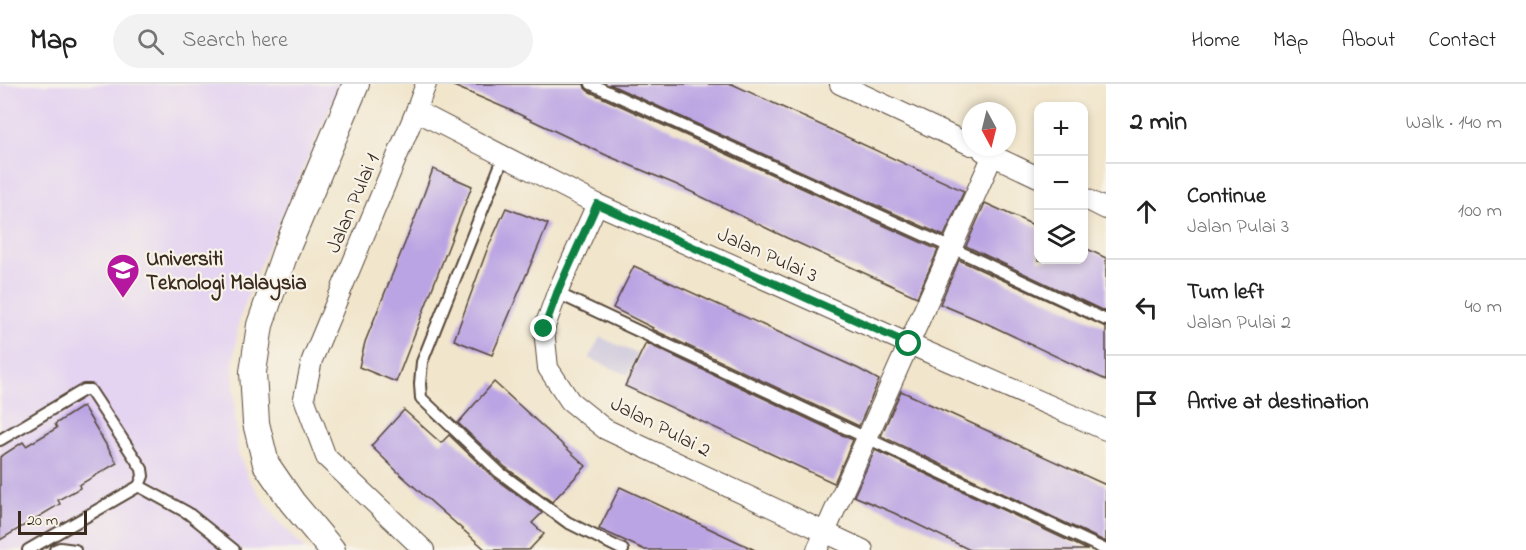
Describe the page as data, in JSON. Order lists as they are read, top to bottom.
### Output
{
  "streets": {
    "street": ["Jalan Pulai 1", "Jalan Pulai 3", "Jalan Pulai 2"]
  },
  "crossings": [
    ["Jalan Pulai 1", "Jalan Pulai 3"],
    ["Jalan Pulai 3", "Jalan Pulai 2"]
  ],
  "places": {
    "school or university": ["Universiti Teknologi Malaysia"]
  },
  "scale_bar": "20 m",
  "north": "bottom",
  "page": {
    "header": "Map",
    "search": "Search here",
    "nav": [
      "Home",
      "Map",
      "About",
      "Contact"
    ],
    "heading": ["2 min", "Walk · 140 m"],
    "map_buttons": ["+", "−"],
    "list": [
      ["Continue", "Jalan Pulai 3", "100 m"],
      ["Turn left", "Jalan Pulai 2", "40 m"],
      "Arrive at destination"
    ],
    "scale": "20 m"
  }
}
